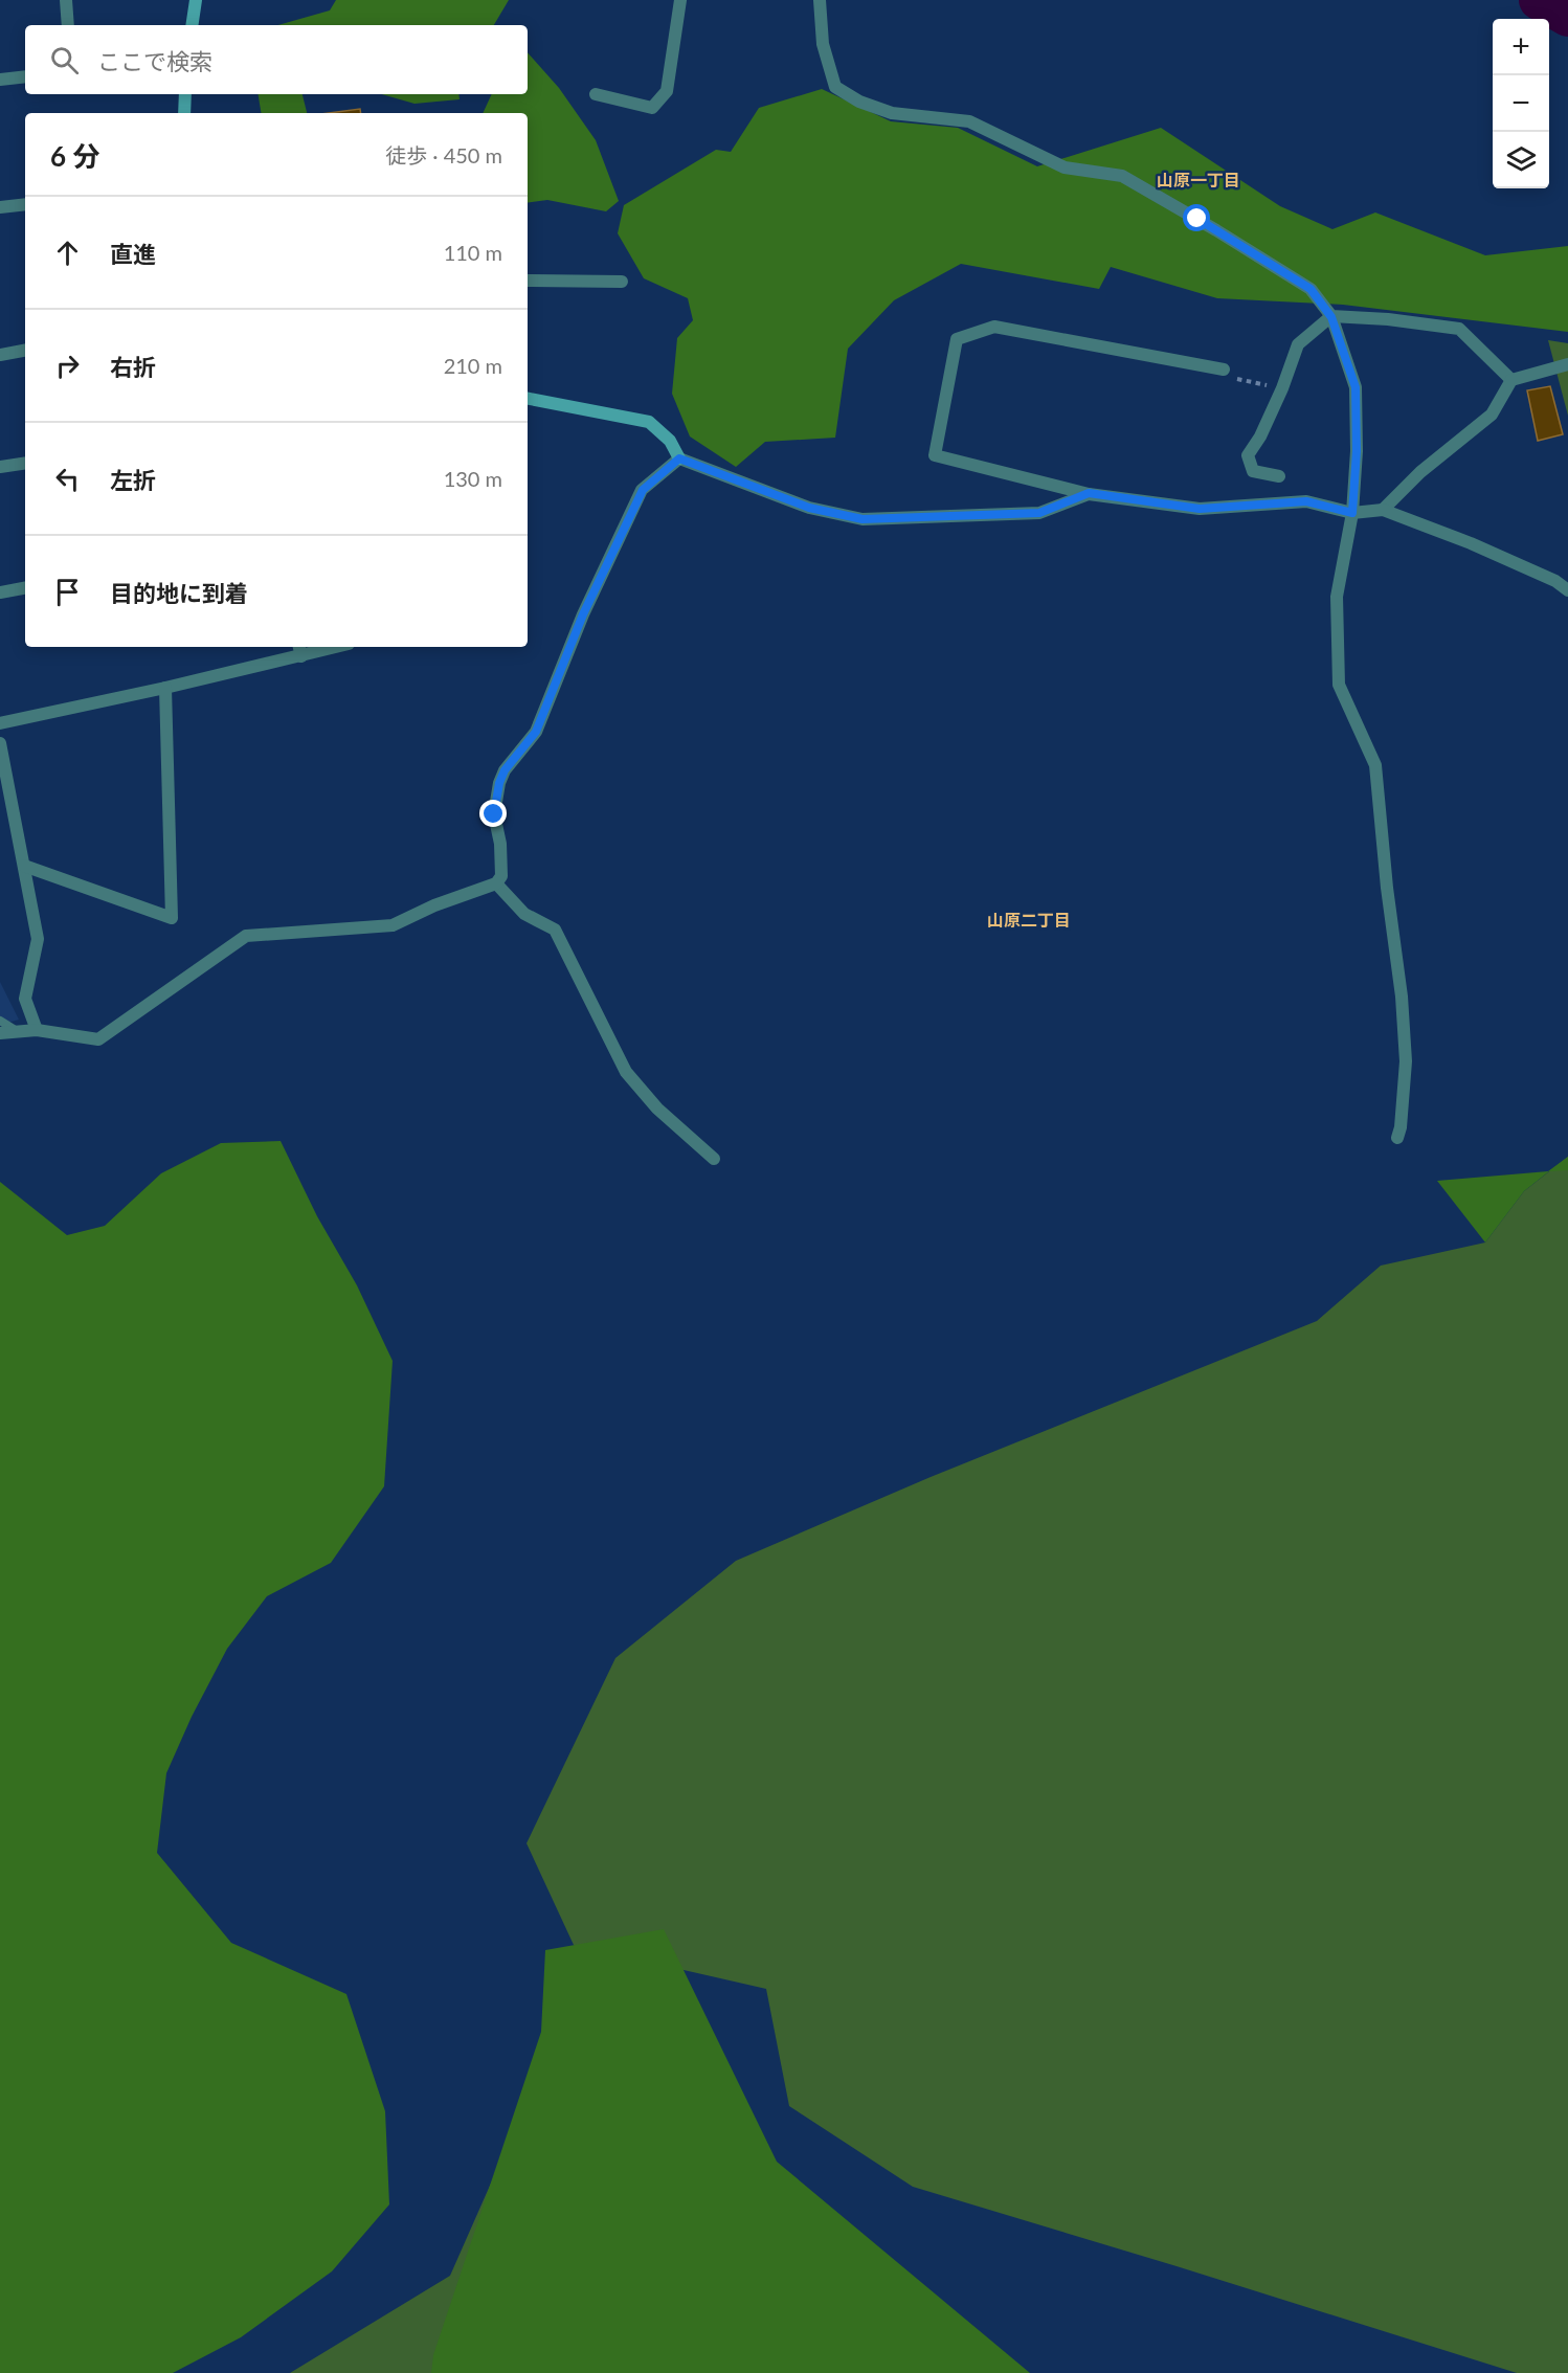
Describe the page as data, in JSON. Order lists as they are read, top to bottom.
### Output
{
  "districts": ["山原一丁目", "山原二丁目"],
  "page": {
    "map_buttons": ["+", "−"],
    "search": "ここで検索",
    "heading": ["6 分", "徒歩 · 450 m"],
    "list": [
      ["直進", "110 m"],
      ["右折", "210 m"],
      ["左折", "130 m"],
      "目的地に到着"
    ]
  }
}
